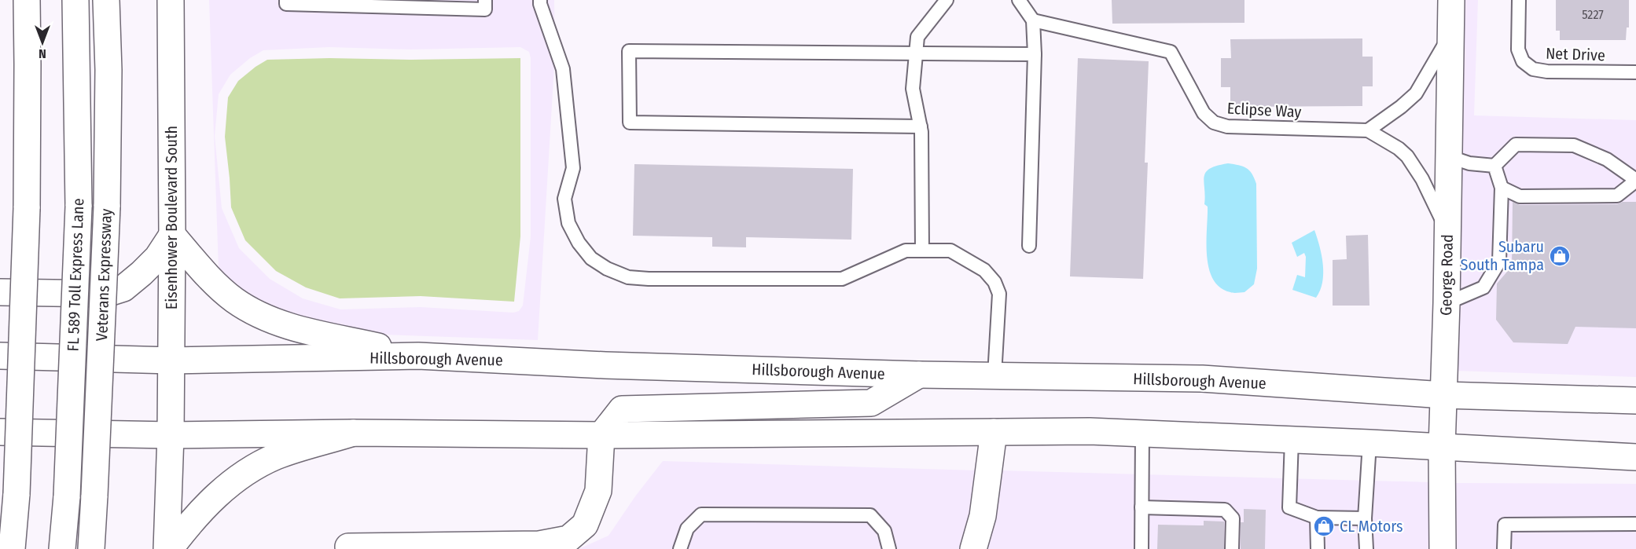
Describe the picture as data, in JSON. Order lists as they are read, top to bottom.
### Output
{
  "streets": {
    "main road": [
      "Eisenhower Boulevard South",
      "FL 589 Toll Express Lane",
      "Veterans Expressway",
      "George Road",
      "Hillsborough Avenue"
    ],
    "lane": ["Net Drive", "Eclipse Way"]
  },
  "crossings": [
    ["Eisenhower Boulevard South", "Hillsborough Avenue"],
    ["George Road", "Hillsborough Avenue"]
  ],
  "places": {
    "shop": ["Subaru South Tampa", "CL Motors"]
  },
  "house_numbers": ["5227"],
  "north": "bottom"
}
